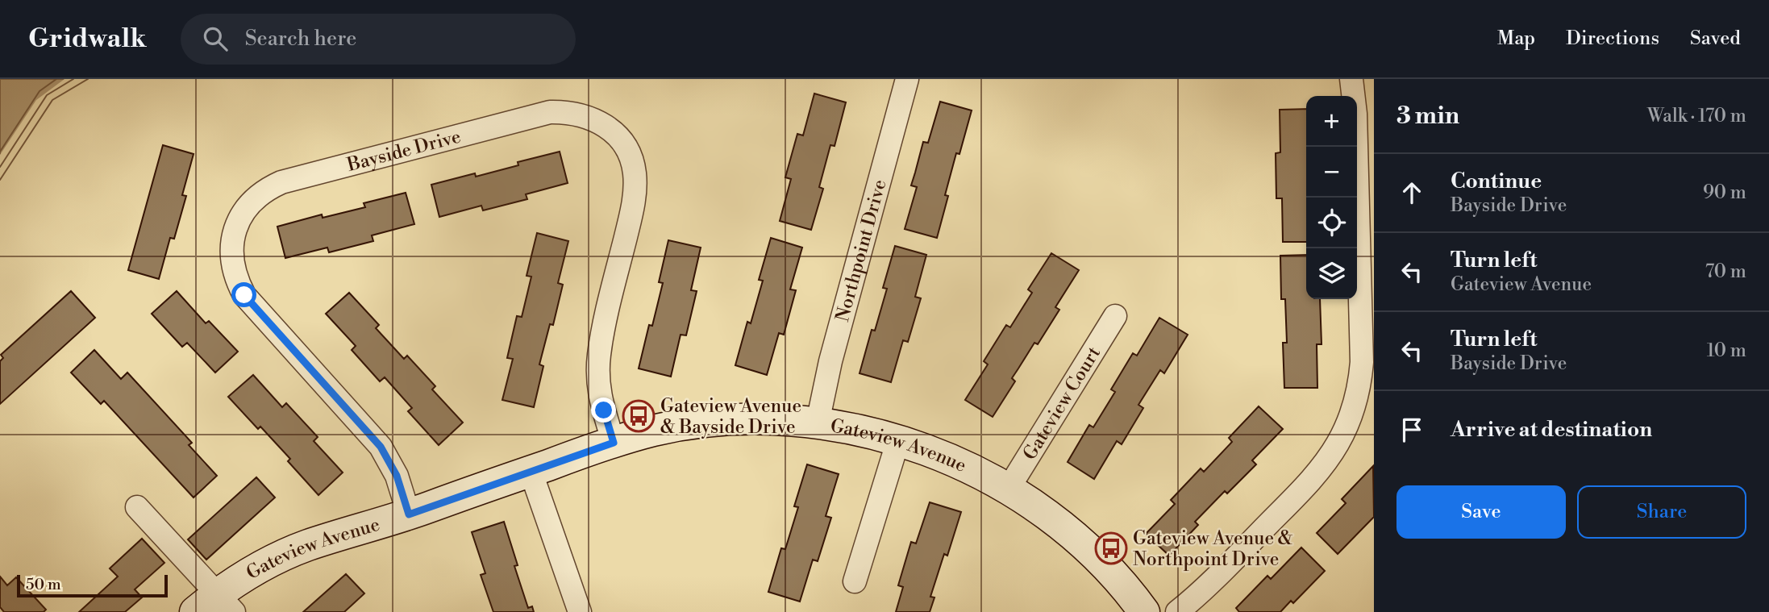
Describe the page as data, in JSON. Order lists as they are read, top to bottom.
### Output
{
  "streets": {
    "street": [
      "Bayside Drive",
      "Northpoint Drive",
      "Gateview Court",
      "Gateview Avenue"
    ]
  },
  "crossings": [
    ["Bayside Drive", "Gateview Avenue"],
    ["Northpoint Drive", "Gateview Avenue"],
    ["Gateview Court", "Gateview Avenue"]
  ],
  "places": {
    "bus stop": ["Gateview Avenue & Bayside Drive", "Gateview Avenue & Northpoint Drive"]
  },
  "scale_bar": "50 m",
  "page": {
    "header": "Gridwalk",
    "search": "Search here",
    "nav": ["Map", "Directions", "Saved"],
    "heading": ["3 min", "Walk · 170 m"],
    "map_buttons": ["+", "−"],
    "list": [
      ["Continue", "Bayside Drive", "90 m"],
      ["Turn left", "Gateview Avenue", "70 m"],
      ["Turn left", "Bayside Drive", "10 m"],
      "Arrive at destination"
    ],
    "buttons": ["Save", "Share"],
    "scale": "50 m"
  }
}
